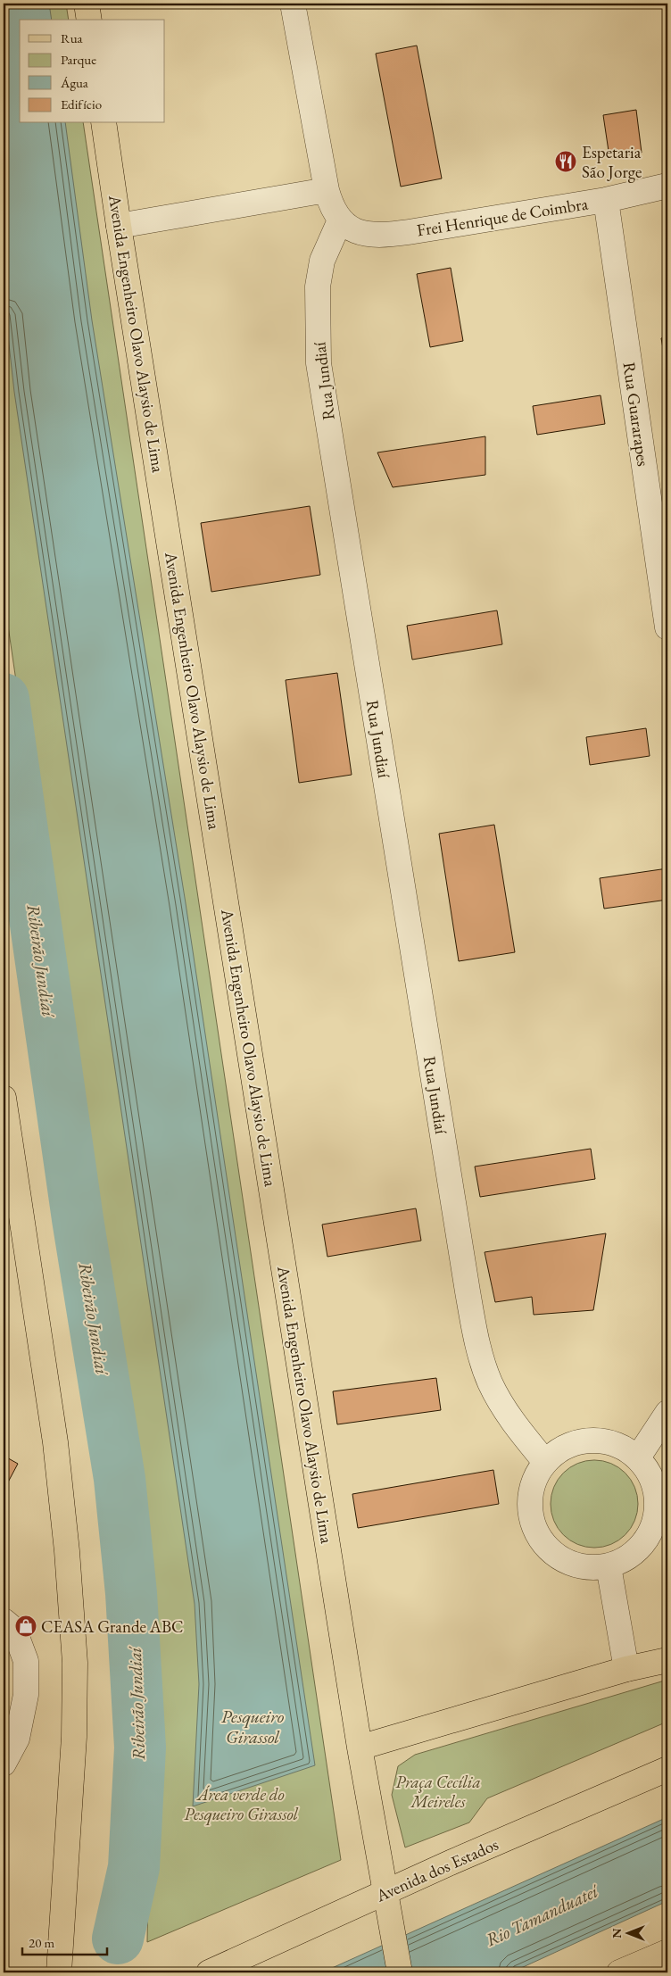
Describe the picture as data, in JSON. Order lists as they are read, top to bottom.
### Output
{
  "streets": {
    "main road": ["Avenida Engenheiro Olavo Alaysio de Lima", "Avenida dos Estados"],
    "street": ["Frei Henrique de Coimbra", "Rua Jundiaí", "Rua Guararapes"]
  },
  "crossings": [
    ["Frei Henrique de Coimbra", "Rua Jundiaí"],
    ["Frei Henrique de Coimbra", "Rua Guararapes"],
    ["Avenida Engenheiro Olavo Alaysio de Lima", "Avenida dos Estados"]
  ],
  "water": ["Ribeirão Jundiaí", "Pesqueiro Girassol", "Rio Tamanduateí"],
  "parks": ["Praça Cecília Meireles", "Área verde do Pesqueiro Girassol"],
  "places": {
    "restaurant": ["Espetaria São Jorge"],
    "shop": ["CEASA Grande ABC"]
  },
  "legend": [
    "Rua",
    "Parque",
    "Água",
    "Edifício"
  ],
  "scale_bar": "20 m",
  "north": "left"
}
